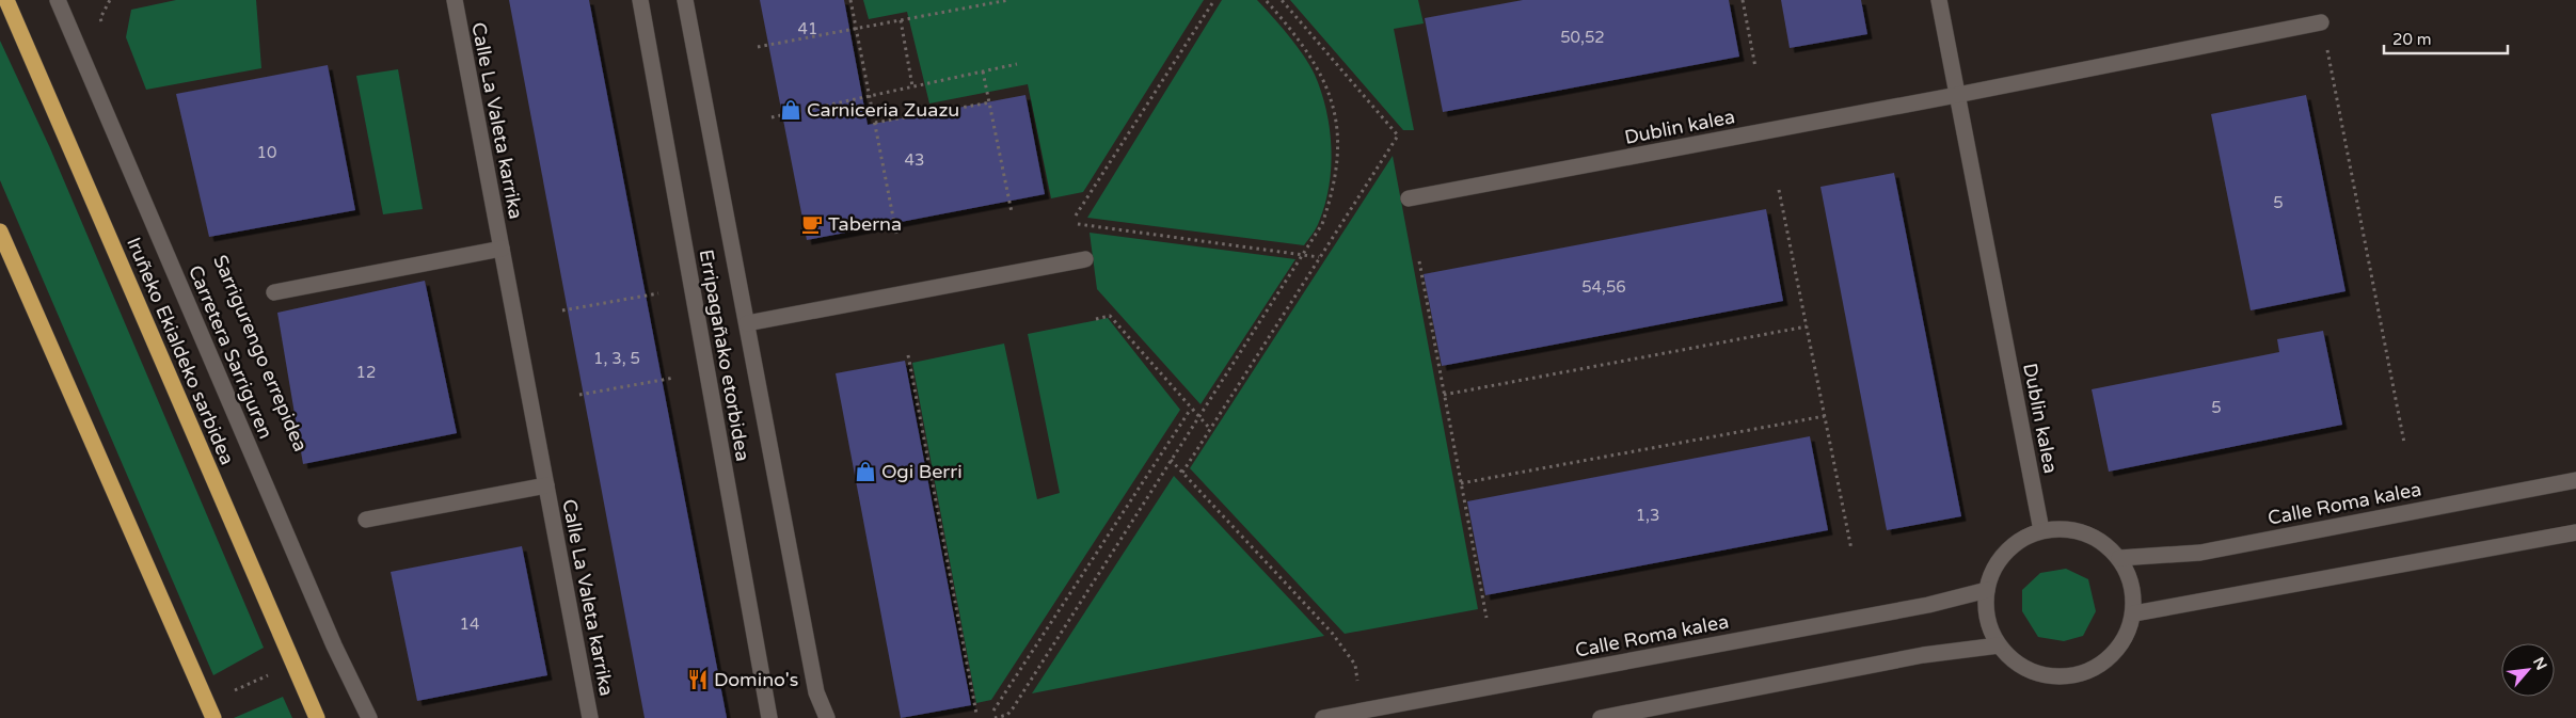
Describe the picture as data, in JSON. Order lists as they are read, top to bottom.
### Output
{
  "streets": {
    "highway": ["Iruñeko Ekialdeko sarbidea"],
    "street": [
      "Calle La Valeta karrika",
      "Dublin kalea",
      "Carretera Sarriguren",
      "Erripagañako etorbidea",
      "Calle Roma kalea"
    ]
  },
  "crossings": [
    ["Dublin kalea", "Calle Roma kalea"]
  ],
  "places": {
    "shop": ["Carniceria Zuazu", "Ogi Berri"],
    "cafe": ["Taberna"],
    "restaurant": ["Domino's"]
  },
  "house_numbers": [
    "41",
    "50,52",
    "10",
    "43",
    "5",
    "54,56",
    "1, 3, 5",
    "12",
    "5",
    "1,3",
    "14"
  ],
  "scale_bar": "20 m",
  "north": "top right"
}
